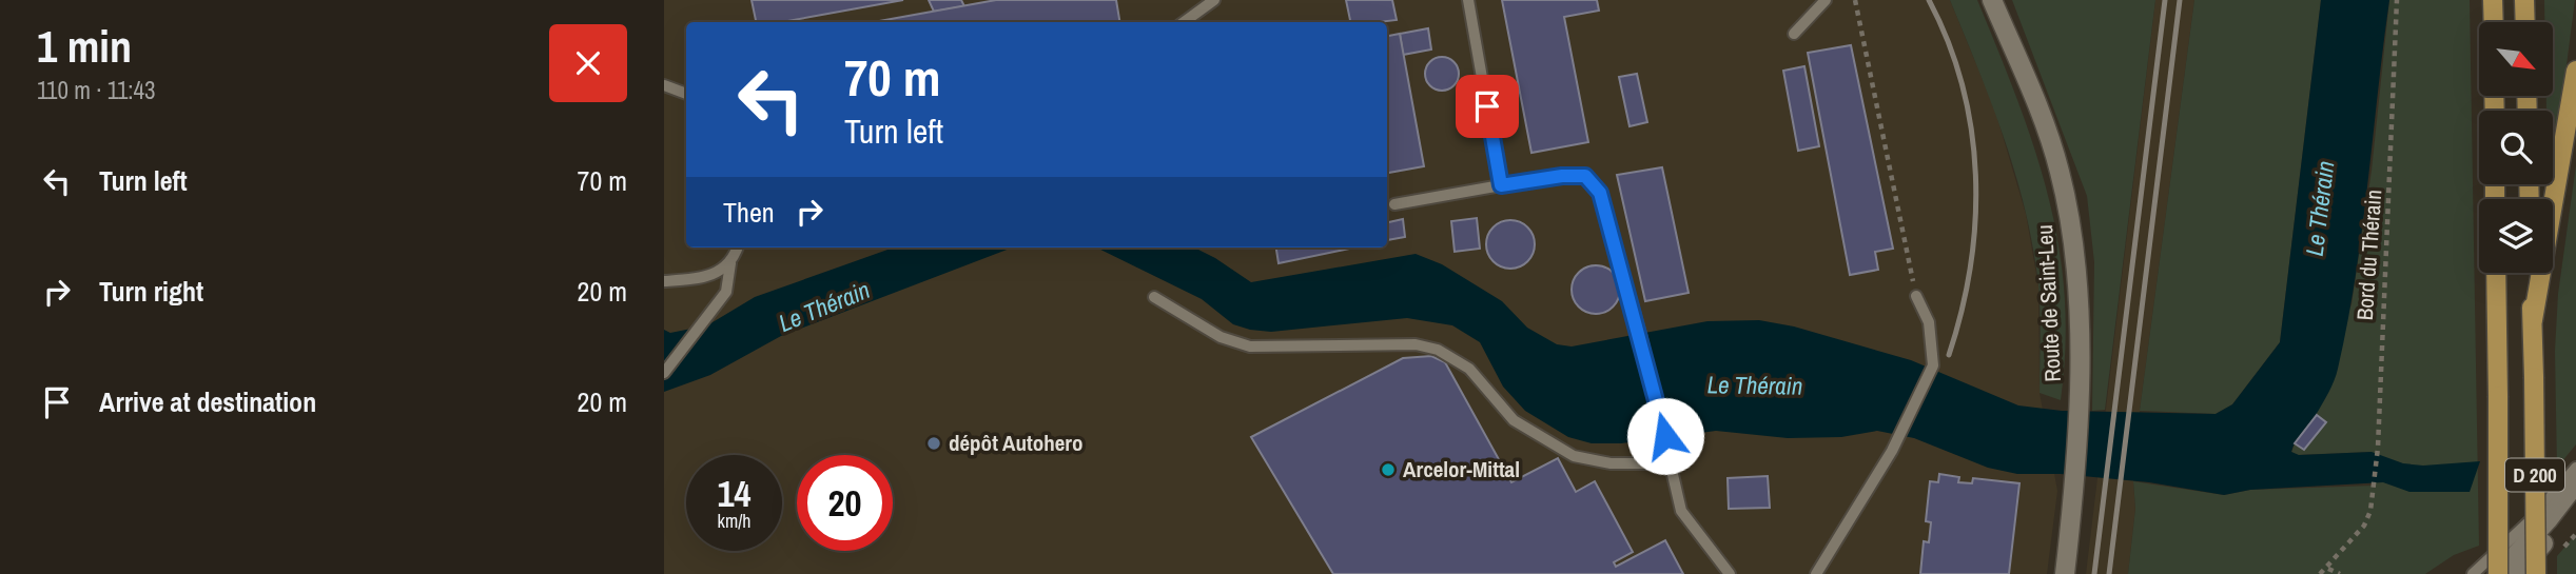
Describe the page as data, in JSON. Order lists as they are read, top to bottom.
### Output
{
  "streets": {
    "main road": ["D 200"],
    "street": ["Route de Saint-Leu"],
    "path": ["Bord du Thérain"]
  },
  "water": ["Le Thérain"],
  "places": ["dépôt Autohero", "Arcelor-Mittal"],
  "north": "bottom right",
  "page": {
    "heading": ["1 min", "110 m · 11:43"],
    "turn": ["70 m", "Turn left"],
    "list": [
      {
        "name": "Turn left",
        "value": "70 m"
      },
      {
        "name": "Turn right",
        "value": "20 m"
      },
      {
        "name": "Arrive at destination",
        "value": "20 m"
      }
    ],
    "then": "Then",
    "speed": "14 km/h",
    "limit": "20"
  }
}
